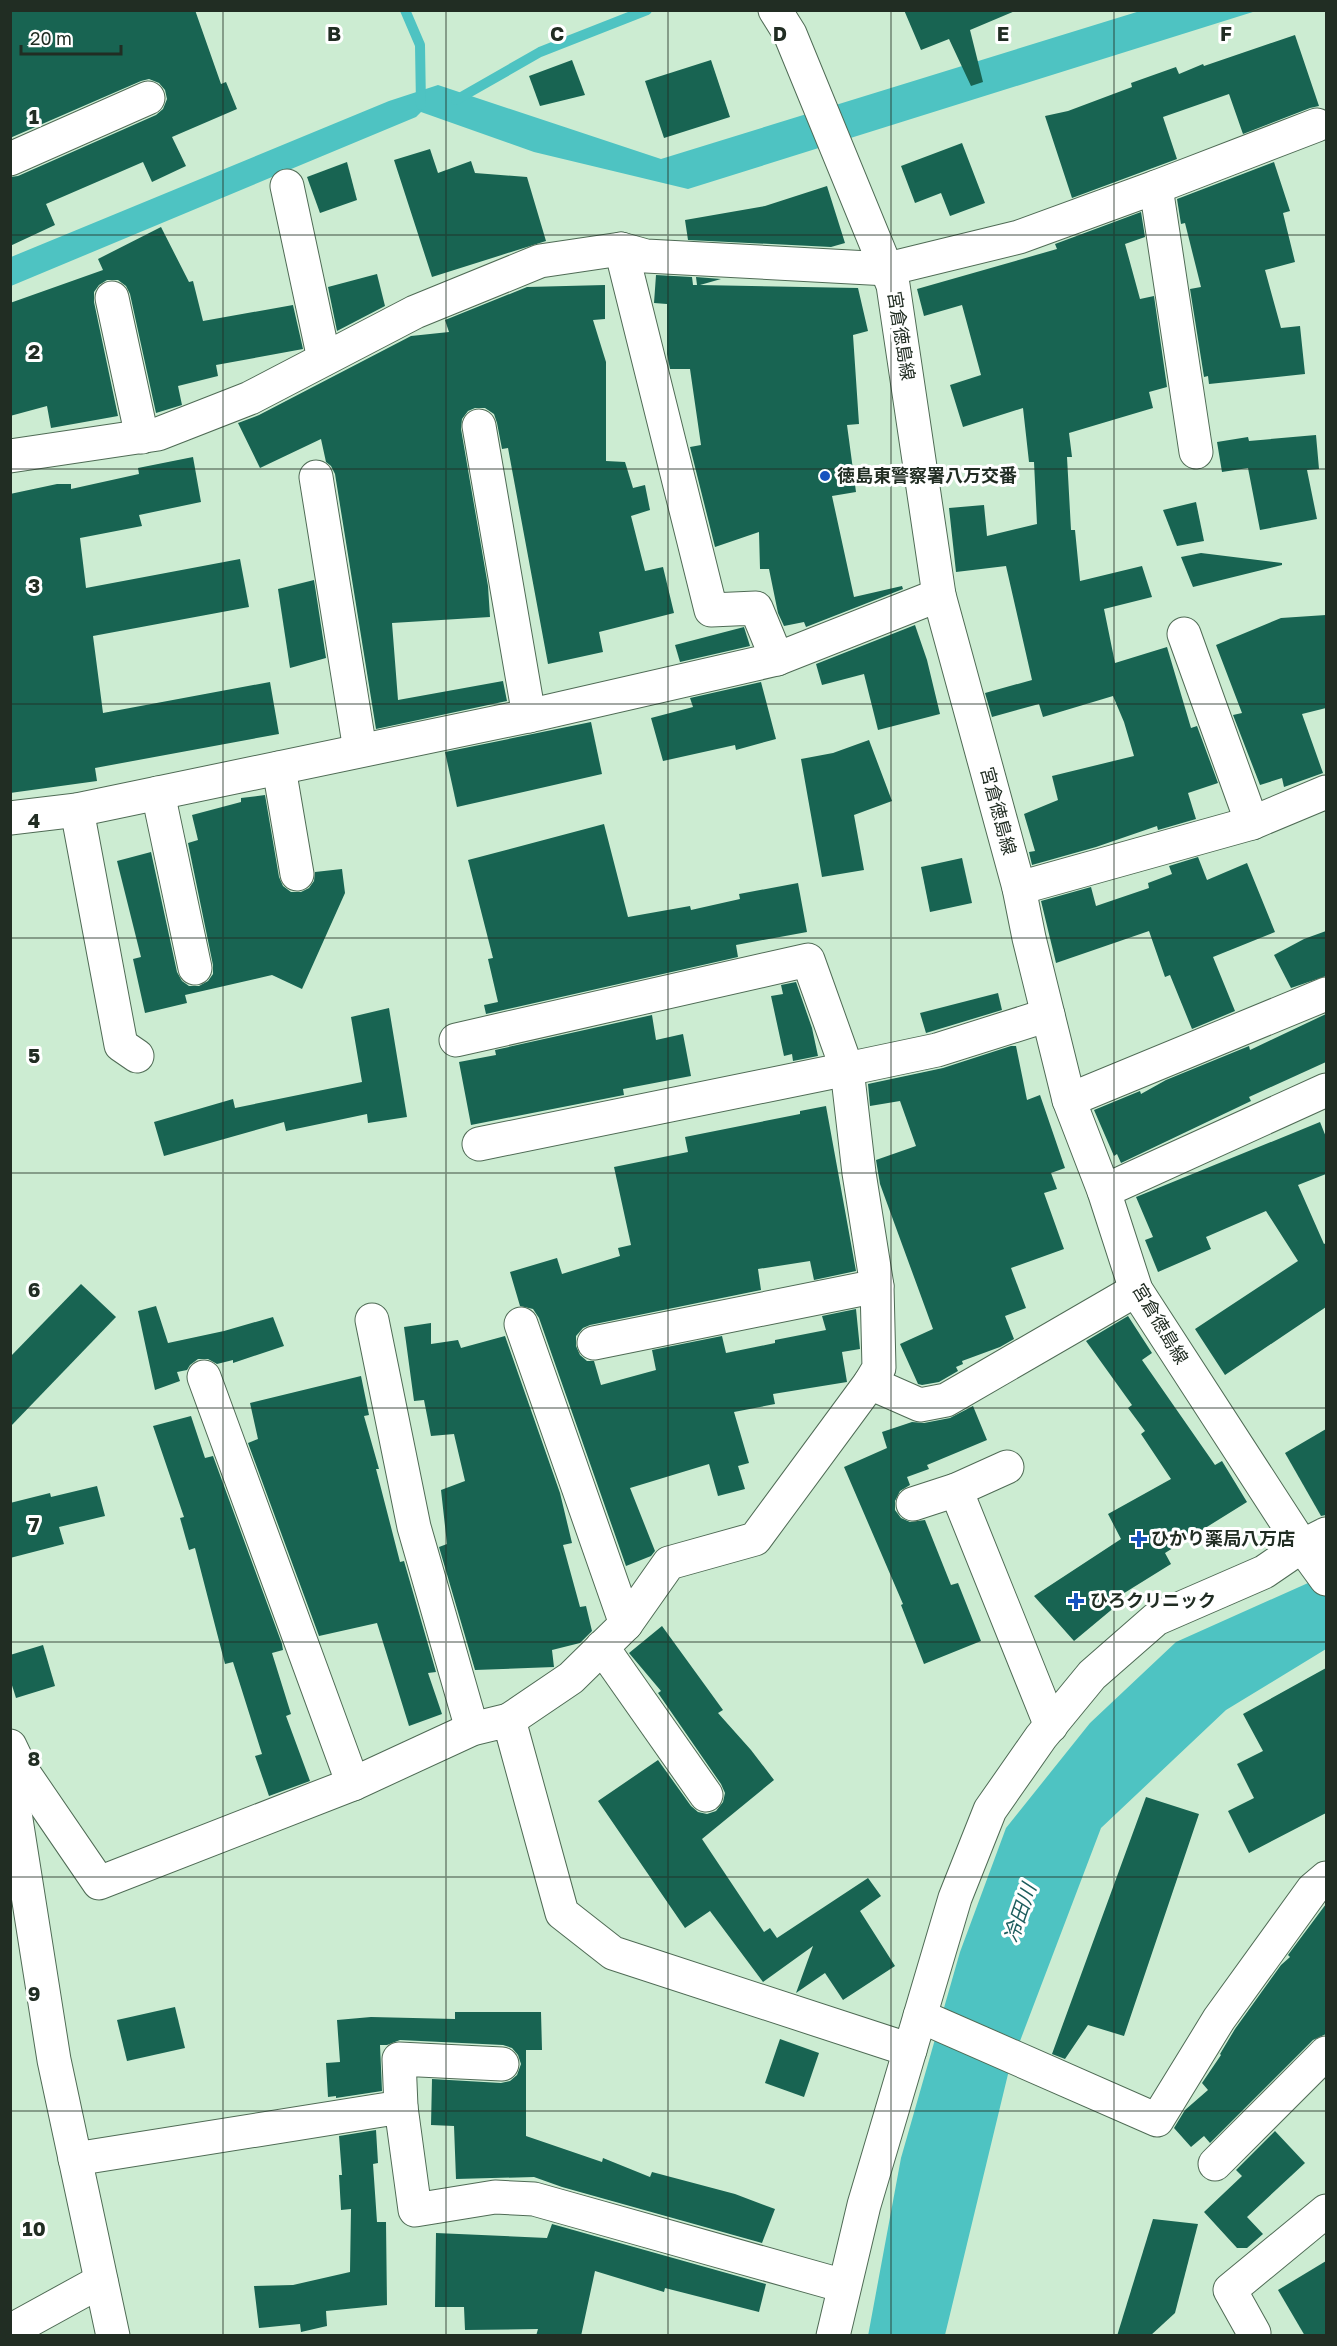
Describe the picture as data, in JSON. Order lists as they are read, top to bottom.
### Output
{
  "streets": {
    "street": ["宮倉徳島線"]
  },
  "water": ["冷田川"],
  "places": {
    "other": ["徳島東警察署八万交番"],
    "health": ["ひかり薬局八万店", "ひろクリニック"]
  },
  "scale_bar": "20 m",
  "grid": {
    "columns": [
      "B",
      "C",
      "D",
      "E",
      "F"
    ],
    "rows": [
      "1",
      "2",
      "3",
      "4",
      "5",
      "6",
      "7",
      "8",
      "9",
      "10"
    ]
  }
}
